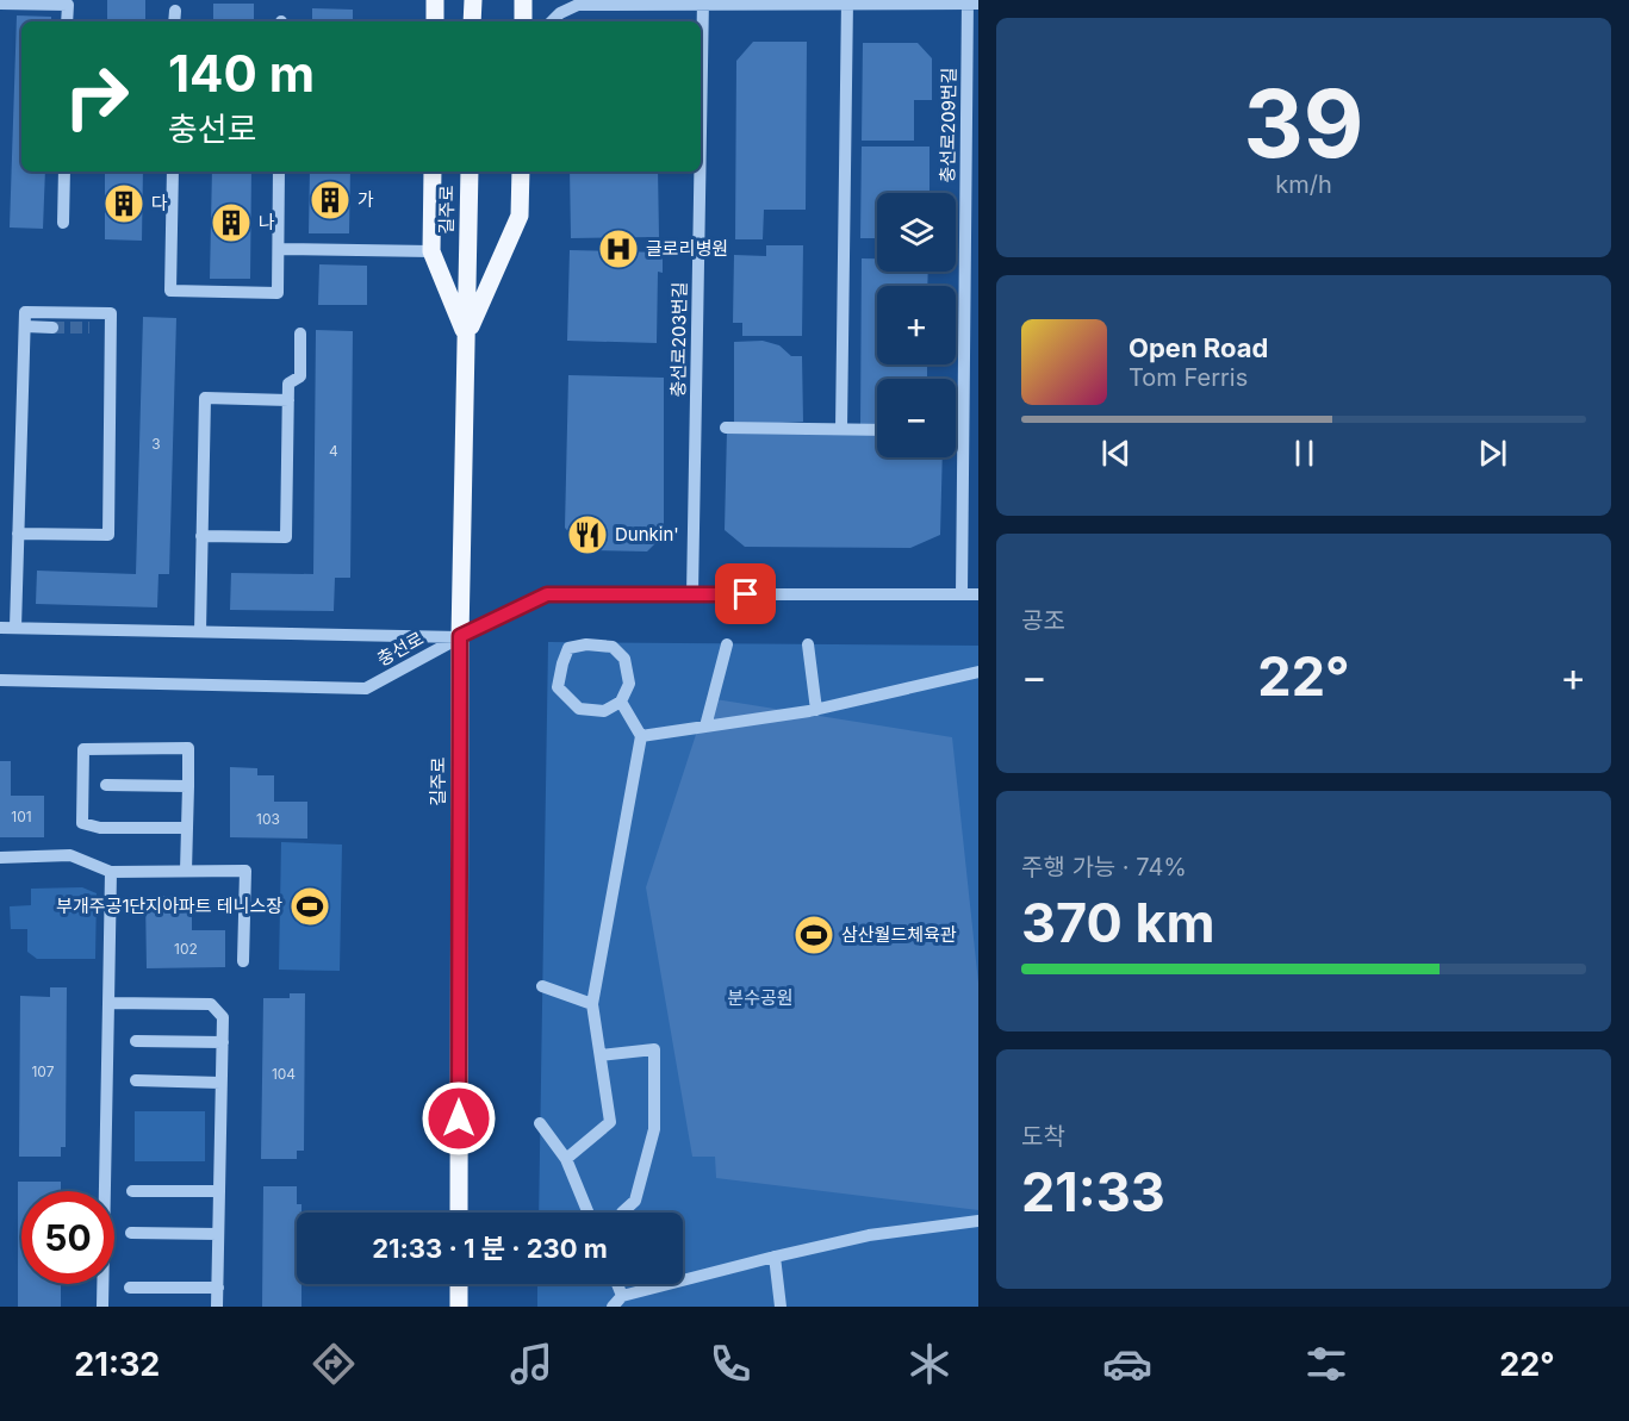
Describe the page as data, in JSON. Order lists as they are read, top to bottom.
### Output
{
  "streets": {
    "main road": ["길주로"],
    "street": ["충선로209번길", "충선로203번길", "충선로"]
  },
  "crossings": [
    ["충선로209번길", "충선로"],
    ["길주로", "충선로"],
    ["충선로203번길", "충선로"]
  ],
  "parks": ["분수공원"],
  "places": {
    "building": ["가", "다", "나"],
    "hospital": ["글로리병원"],
    "restaurant": ["Dunkin'"],
    "sports": ["부개주공1단지아파트 테니스장", "삼산월드체육관"]
  },
  "house_numbers": [
    "3",
    "4",
    "101",
    "103",
    "102",
    "107",
    "104"
  ],
  "page": {
    "tile": [
      ["39", "km/h"],
      "공조",
      ["주행 가능 · 74%", "370 km"],
      ["도착", "21:33"]
    ],
    "turn": ["140 m", "충선로"],
    "map_buttons": ["+", "−"],
    "song": ["Open Road", "Tom Ferris"],
    "heat": ["−", "22°", "+"],
    "limit": "50",
    "trip": "21:33 · 1 분 · 230 m",
    "tabs": ["21:32", "22°"]
  }
}
